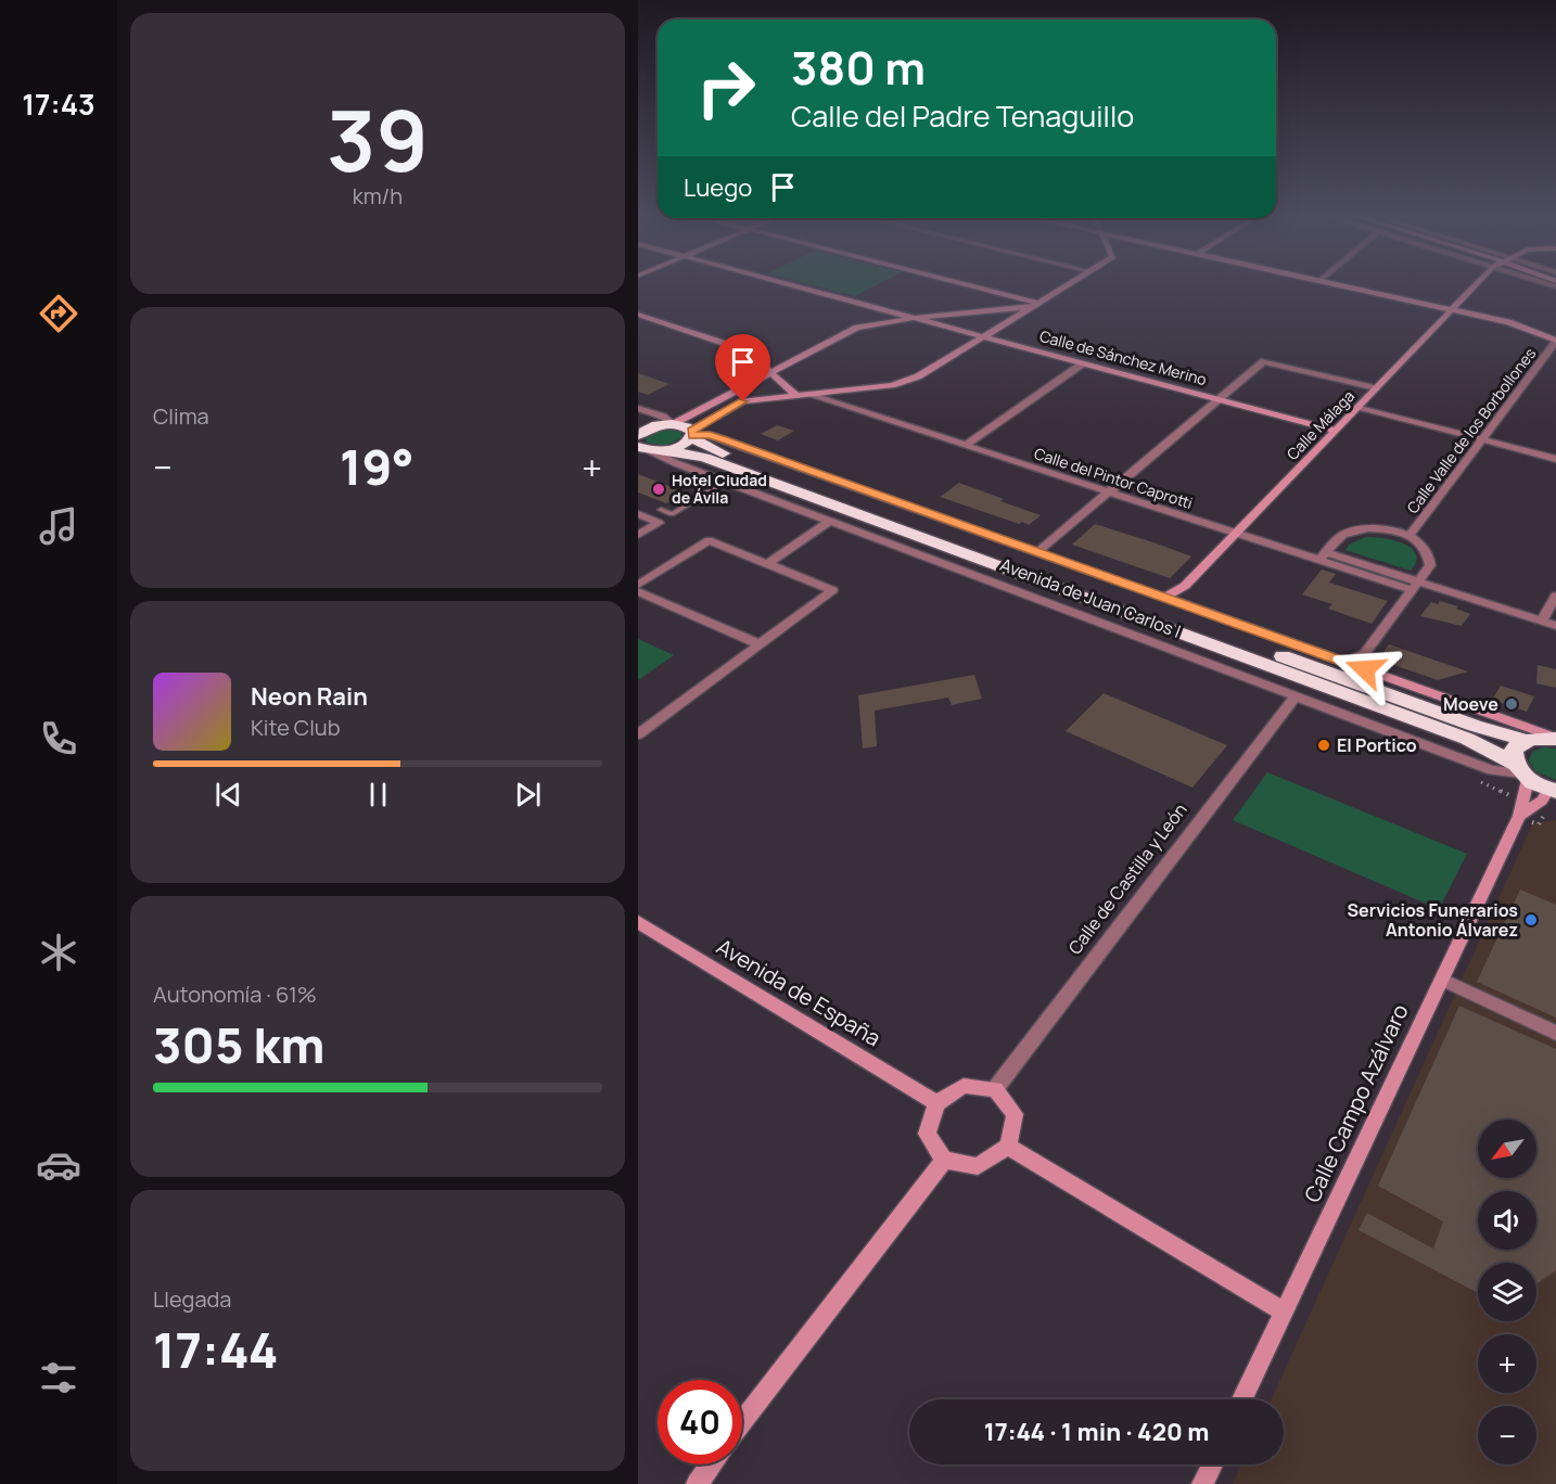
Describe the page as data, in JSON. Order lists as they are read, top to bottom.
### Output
{
  "streets": {
    "highway": ["Avenida de Juan Carlos I"],
    "street": [
      "Calle de Sánchez Merino",
      "Calle Málaga",
      "Calle Valle de los Borbollones",
      "Calle del Pintor Caprotti",
      "Calle de Castilla y León",
      "Avenida de España",
      "Calle Campo Azálvaro"
    ]
  },
  "crossings": [
    ["Calle de Sánchez Merino", "Calle Málaga"],
    ["Calle Málaga", "Calle del Pintor Caprotti"],
    ["Calle Málaga", "Avenida de Juan Carlos I"],
    ["Avenida de Juan Carlos I", "Calle de Castilla y León"],
    ["Avenida de Juan Carlos I", "Calle Campo Azálvaro"],
    ["Calle de Castilla y León", "Avenida de España"]
  ],
  "places": [
    "Hotel Ciudad de Ávila",
    "Moeve",
    "El Portico",
    "Servicios Funerarios Antonio Álvarez"
  ],
  "north": "bottom left",
  "page": {
    "tabs": "17:43",
    "tile": [
      ["39", "km/h"],
      "Clima",
      ["Autonomía · 61%", "305 km"],
      ["Llegada", "17:44"]
    ],
    "turn": ["380 m", "Calle del Padre Tenaguillo"],
    "then": "Luego",
    "heat": ["−", "19°", "+"],
    "song": ["Neon Rain", "Kite Club"],
    "map_buttons": ["+", "−"],
    "limit": "40",
    "trip": "17:44 · 1 min · 420 m"
  }
}
